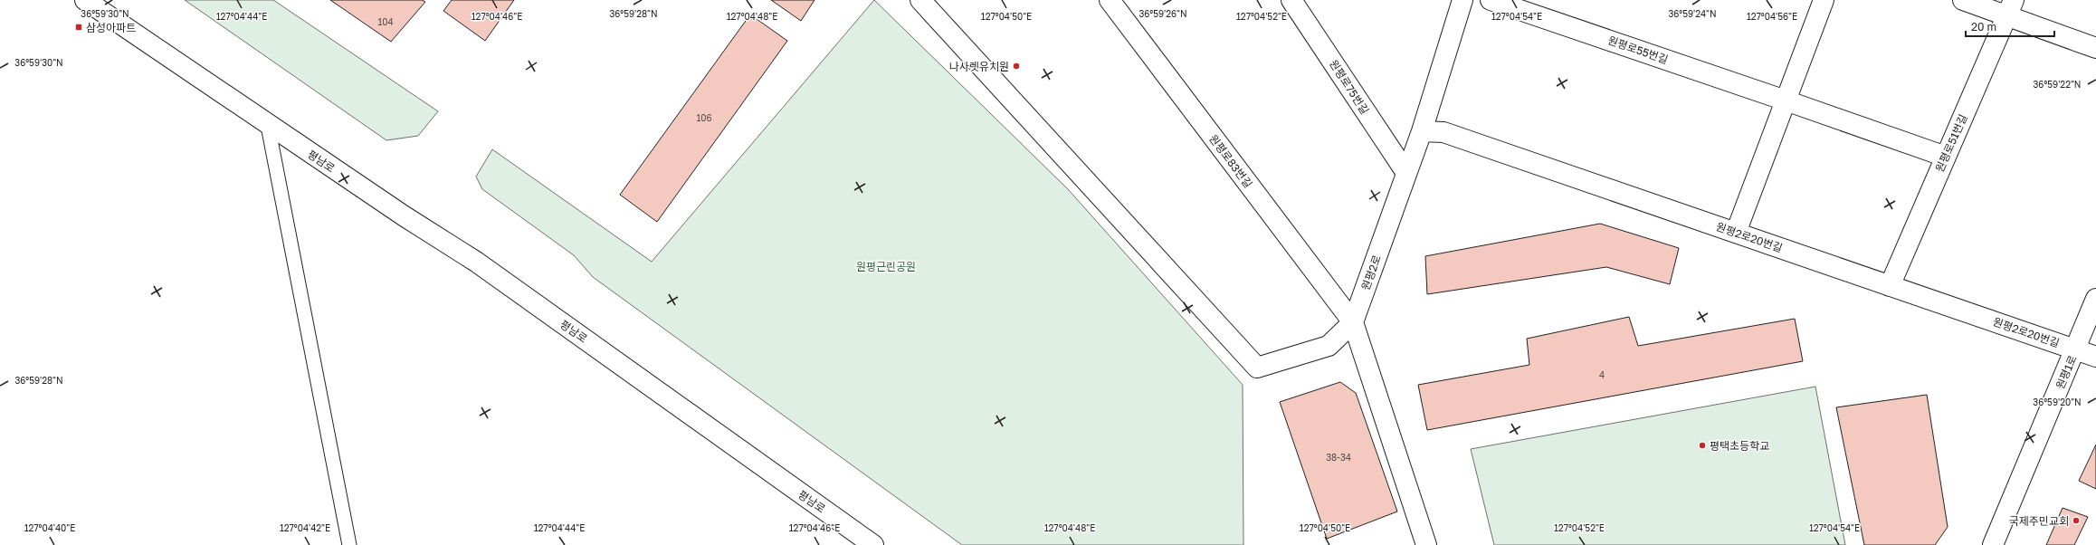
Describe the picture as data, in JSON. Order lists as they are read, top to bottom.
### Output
{
  "streets": {
    "street": [
      "원평로55번길",
      "원평로75번길",
      "원평로51번길",
      "평남로",
      "원평로83번길",
      "원평2로20번길",
      "원평2로",
      "원평1로"
    ]
  },
  "crossings": [
    ["원평로55번길", "원평로51번길"],
    ["원평로75번길", "원평2로"],
    ["원평로51번길", "원평2로20번길"],
    ["원평로83번길", "원평2로"],
    ["원평2로20번길", "원평2로"],
    ["원평2로20번길", "원평1로"]
  ],
  "parks": ["원평근린공원"],
  "places": {
    "transit": ["삼성아파트"],
    "other": ["나사렛유치원", "평택초등학교", "국제주민교회"]
  },
  "house_numbers": [
    "104",
    "106",
    "4",
    "38-34"
  ],
  "scale_bar": "20 m",
  "coordinates": [
    "36°59'30\"N",
    "36°59'28\"N",
    "36°59'26\"N",
    "36°59'24\"N",
    "127°04'50\"E",
    "127°04'44\"E",
    "127°04'46\"E",
    "127°04'48\"E",
    "127°04'52\"E",
    "127°04'54\"E",
    "127°04'56\"E",
    "36°59'22\"N",
    "36°59'20\"N",
    "127°04'40\"E",
    "127°04'42\"E"
  ]
}
